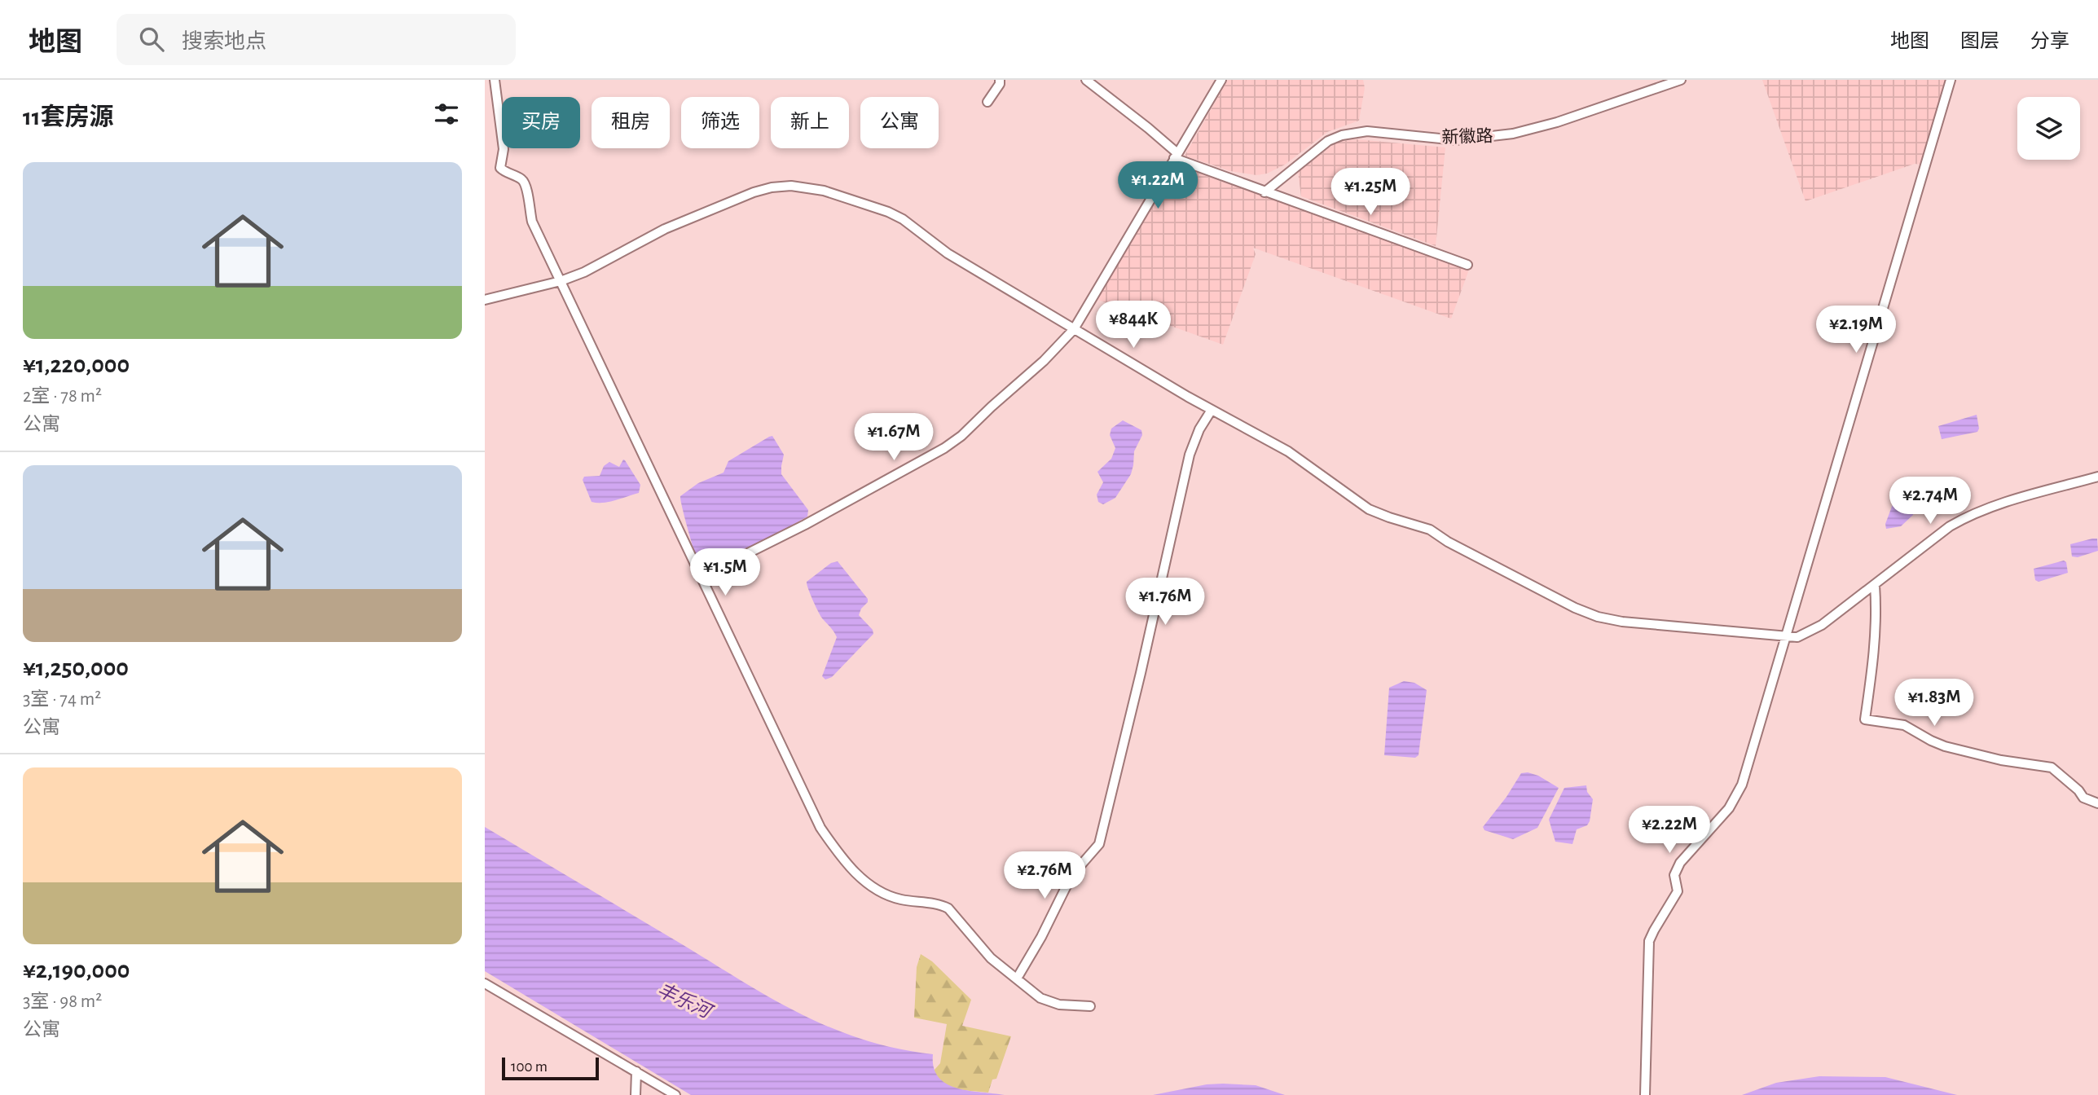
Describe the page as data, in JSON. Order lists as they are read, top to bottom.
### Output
{
  "streets": {
    "street": ["新徽路"]
  },
  "water": ["丰乐河"],
  "scale_bar": "100 m",
  "page": {
    "header": "地图",
    "search": "搜索地点",
    "nav": ["地图", "图层", "分享"],
    "heading": "11套房源",
    "chip": [
      "买房",
      "租房",
      "筛选",
      "新上",
      "公寓"
    ],
    "list": [
      {
        "name": "¥1,220,000",
        "note": "2室 · 78 m² · 公寓"
      },
      {
        "name": "¥1,250,000",
        "note": "3室 · 74 m² · 公寓"
      },
      {
        "name": "¥2,190,000",
        "note": "3室 · 98 m² · 公寓"
      }
    ],
    "price": [
      "¥1.22M",
      "¥1.25M",
      "¥844K",
      "¥2.19M",
      "¥1.67M",
      "¥2.74M",
      "¥1.5M",
      "¥1.76M",
      "¥1.83M",
      "¥2.22M",
      "¥2.76M"
    ],
    "scale": "100 m"
  }
}
